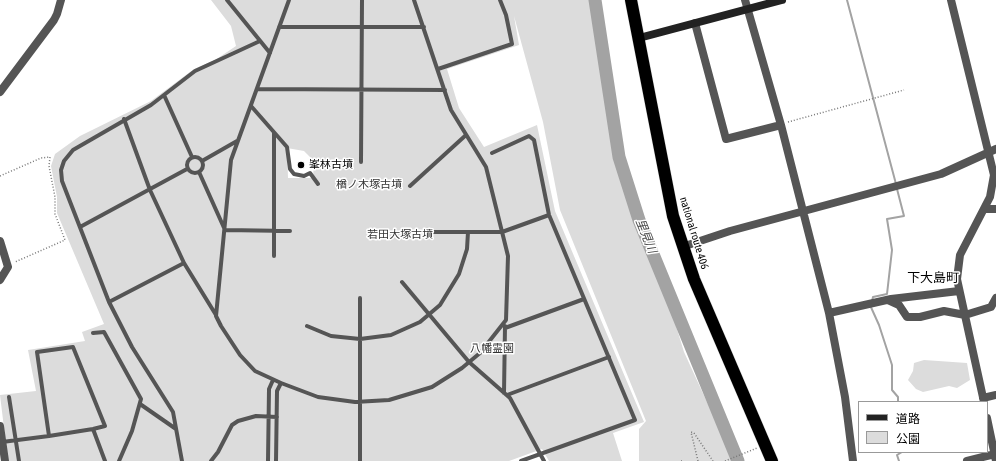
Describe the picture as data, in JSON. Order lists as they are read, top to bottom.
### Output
{
  "streets": {
    "highway": ["national route 406"]
  },
  "districts": ["下大島町"],
  "water": ["里見川"],
  "parks": ["楢ノ木塚古墳", "若田大塚古墳", "八幡霊園"],
  "places": ["峯林古墳"],
  "legend": ["道路", "公園"]
}
